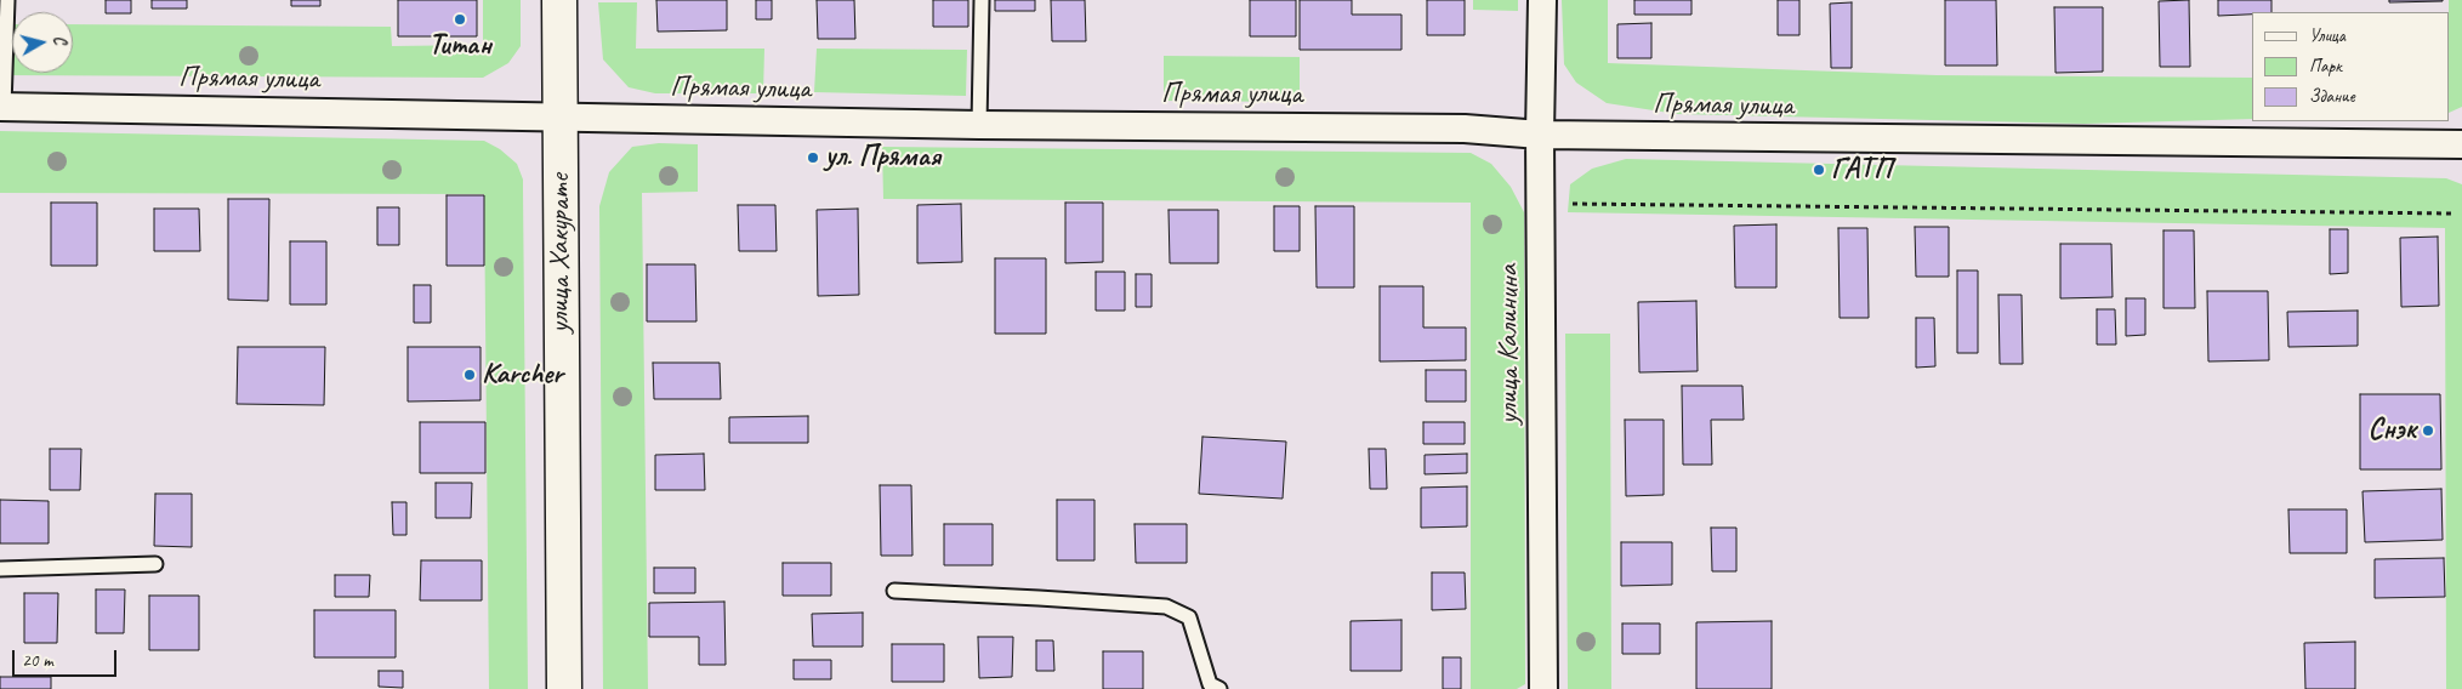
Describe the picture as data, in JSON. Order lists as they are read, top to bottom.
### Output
{
  "streets": {
    "main road": ["улица Хакурате"],
    "street": ["Прямая улица", "улица Калинина"]
  },
  "crossings": [
    ["Прямая улица", "улица Хакурате"],
    ["Прямая улица", "улица Калинина"]
  ],
  "places": [
    "Титан",
    "ул. Прямая",
    "ГАТП",
    "Karcher",
    "Снэк"
  ],
  "legend": ["Улица", "Парк", "Здание"],
  "scale_bar": "20 m",
  "north": "right"
}
